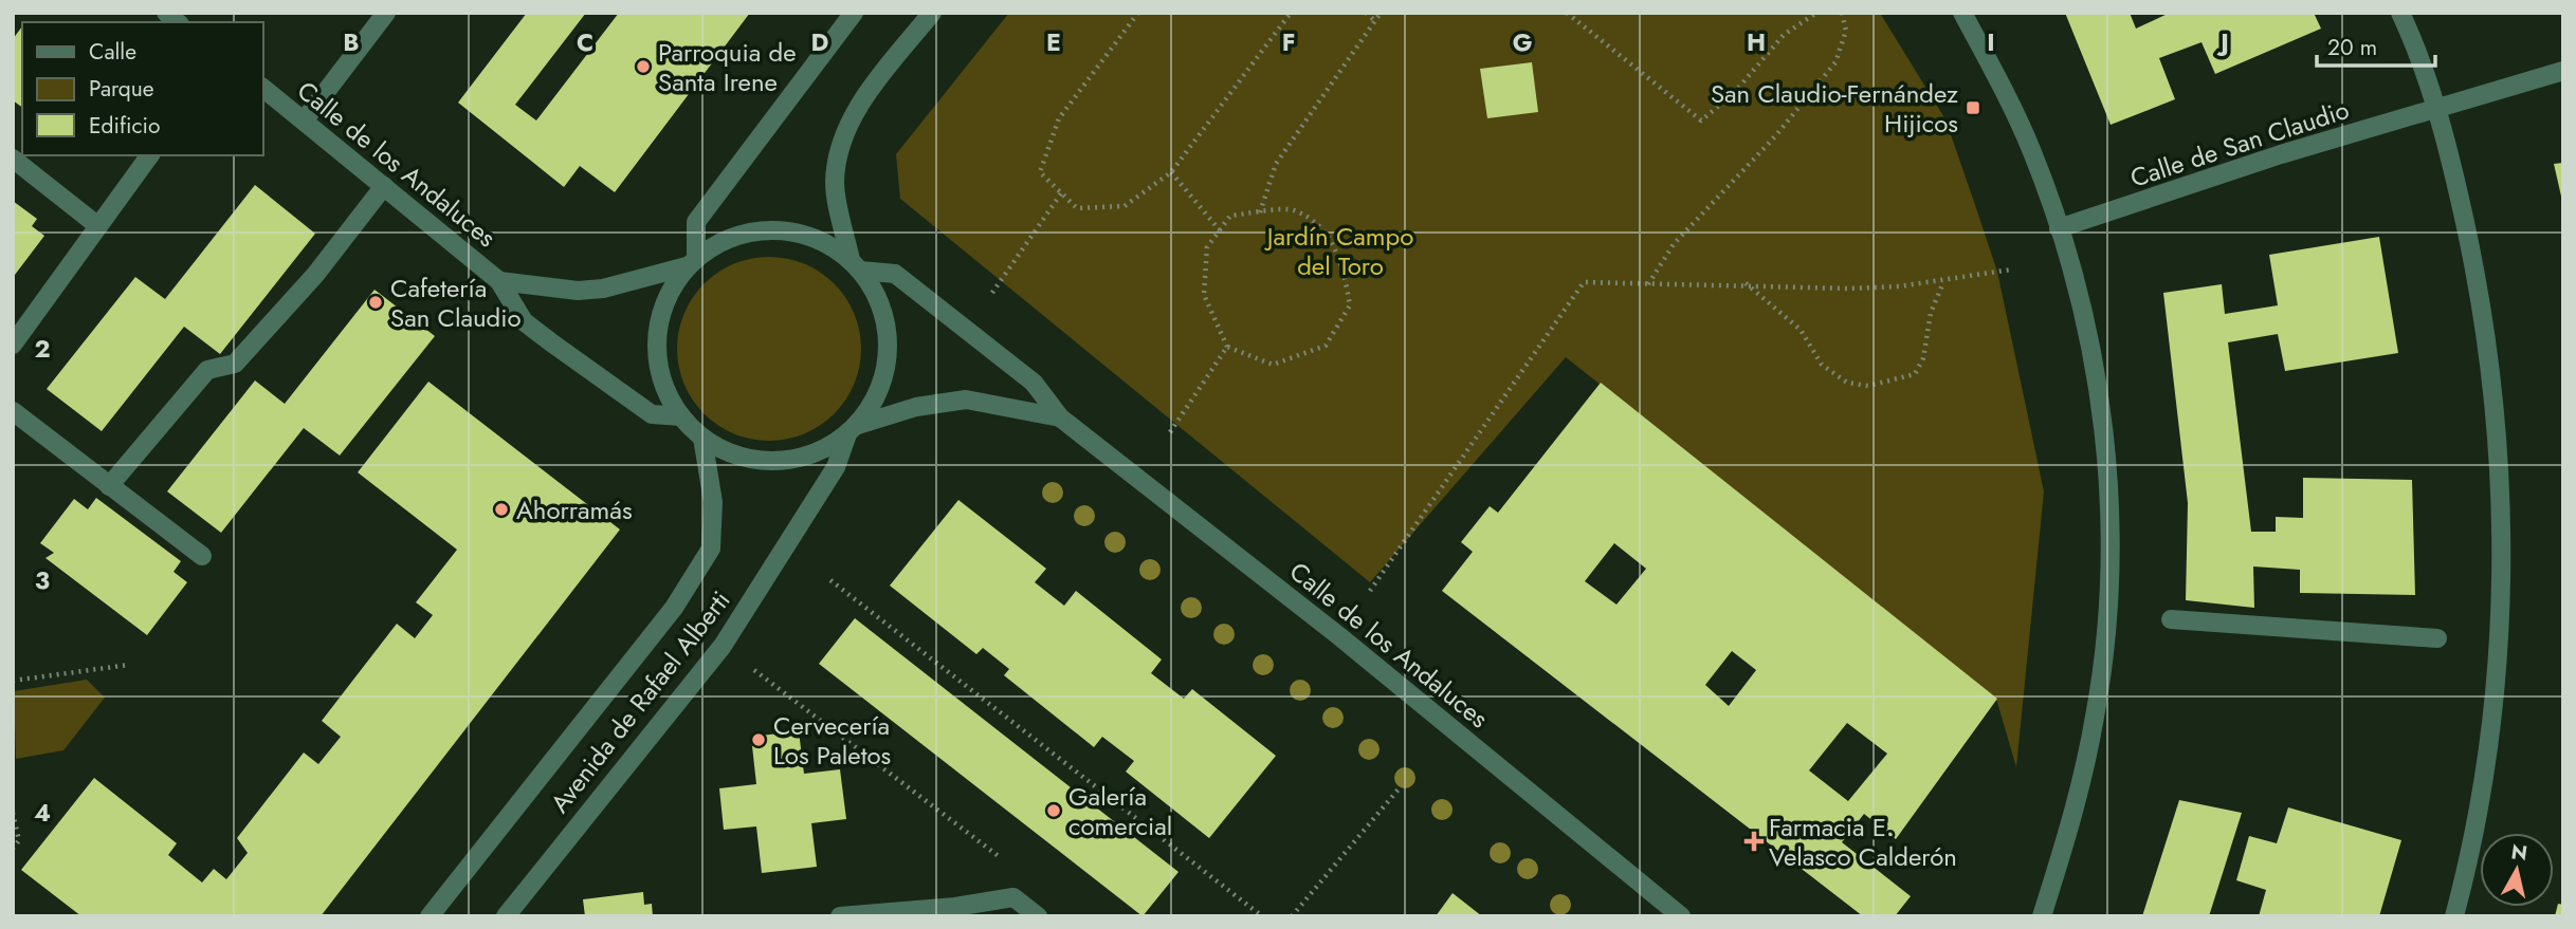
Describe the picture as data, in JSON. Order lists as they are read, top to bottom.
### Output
{
  "streets": {
    "street": ["Calle de San Claudio", "Calle de los Andaluces", "Avenida de Rafael Alberti"]
  },
  "crossings": [
    ["Calle de los Andaluces", "Avenida de Rafael Alberti"]
  ],
  "parks": ["Jardín Campo del Toro"],
  "places": {
    "other": [
      "Parroquia de Santa Irene",
      "Cafetería San Claudio",
      "Ahorramás",
      "Cervecería Los Paletos",
      "Galería comercial"
    ],
    "transit": ["San Claudio-Fernández Hijicos"],
    "health": ["Farmacia E. Velasco Calderón"]
  },
  "legend": ["Calle", "Parque", "Edificio"],
  "scale_bar": "20 m",
  "north": "top",
  "grid": {
    "columns": [
      "B",
      "C",
      "D",
      "E",
      "F",
      "G",
      "H",
      "I",
      "J"
    ],
    "rows": ["2", "3", "4"]
  }
}
